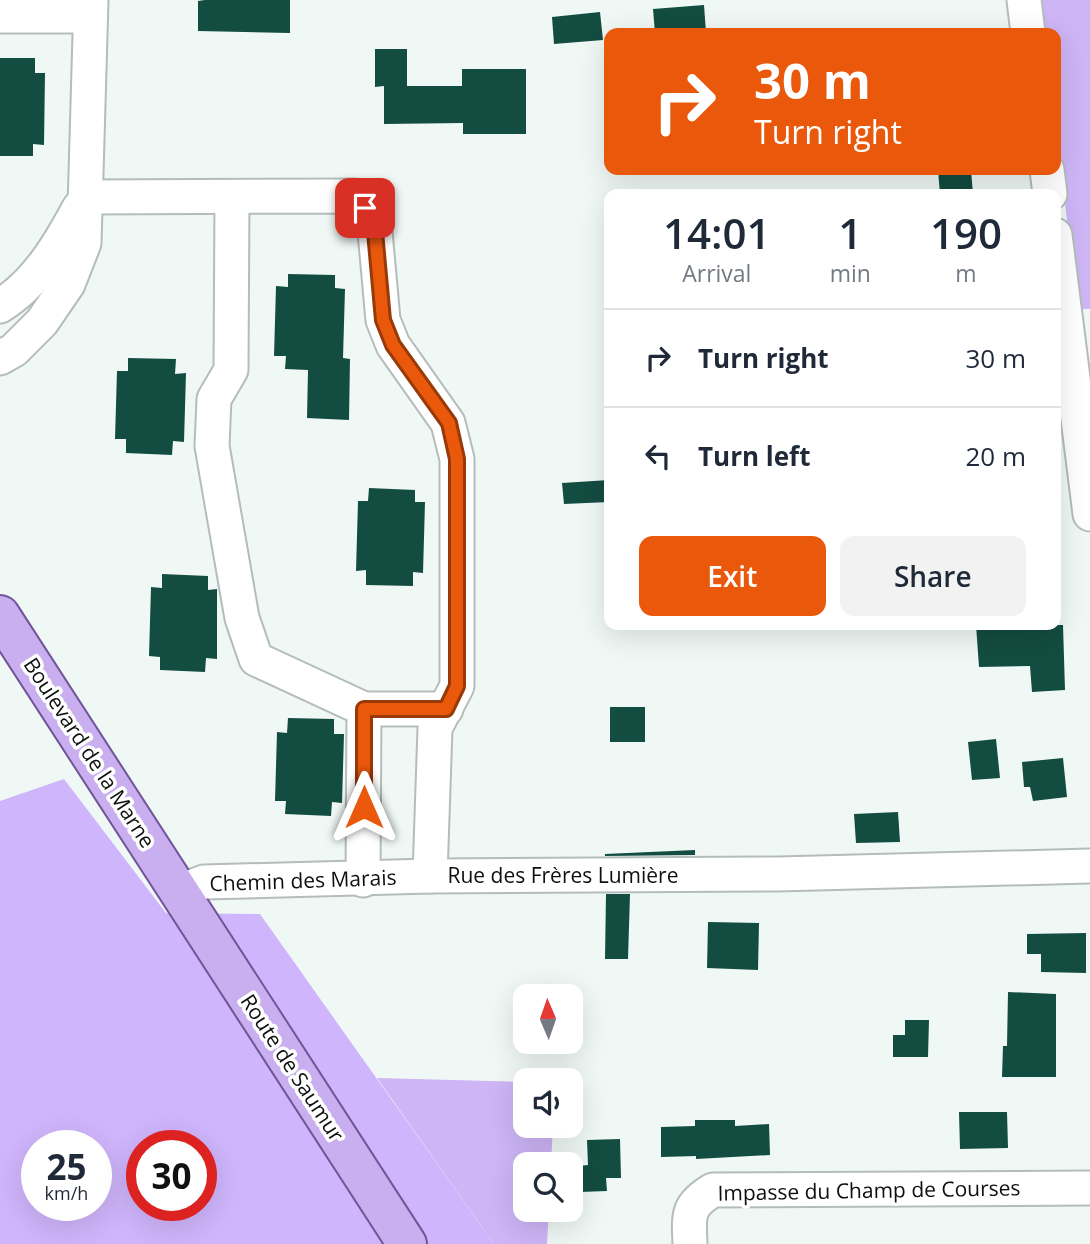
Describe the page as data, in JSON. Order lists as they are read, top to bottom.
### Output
{
  "streets": {
    "main road": ["Boulevard de la Marne", "Route de Saumur"],
    "street": ["Rue des Frères Lumière", "Chemin des Marais", "Impasse du Champ de Courses"]
  },
  "crossings": [
    ["Boulevard de la Marne", "Chemin des Marais"],
    ["Boulevard de la Marne", "Route de Saumur"],
    ["Rue des Frères Lumière", "Chemin des Marais"],
    ["Chemin des Marais", "Route de Saumur"]
  ],
  "north": "top",
  "page": {
    "turn": ["30 m", "Turn right"],
    "eta": [
      "14:01",
      "Arrival",
      "1",
      "min",
      "190",
      "m"
    ],
    "list": [
      {
        "name": "Turn right",
        "value": "30 m"
      },
      {
        "name": "Turn left",
        "value": "20 m"
      }
    ],
    "buttons": ["Exit", "Share"],
    "speed": "25 km/h",
    "limit": "30"
  }
}
